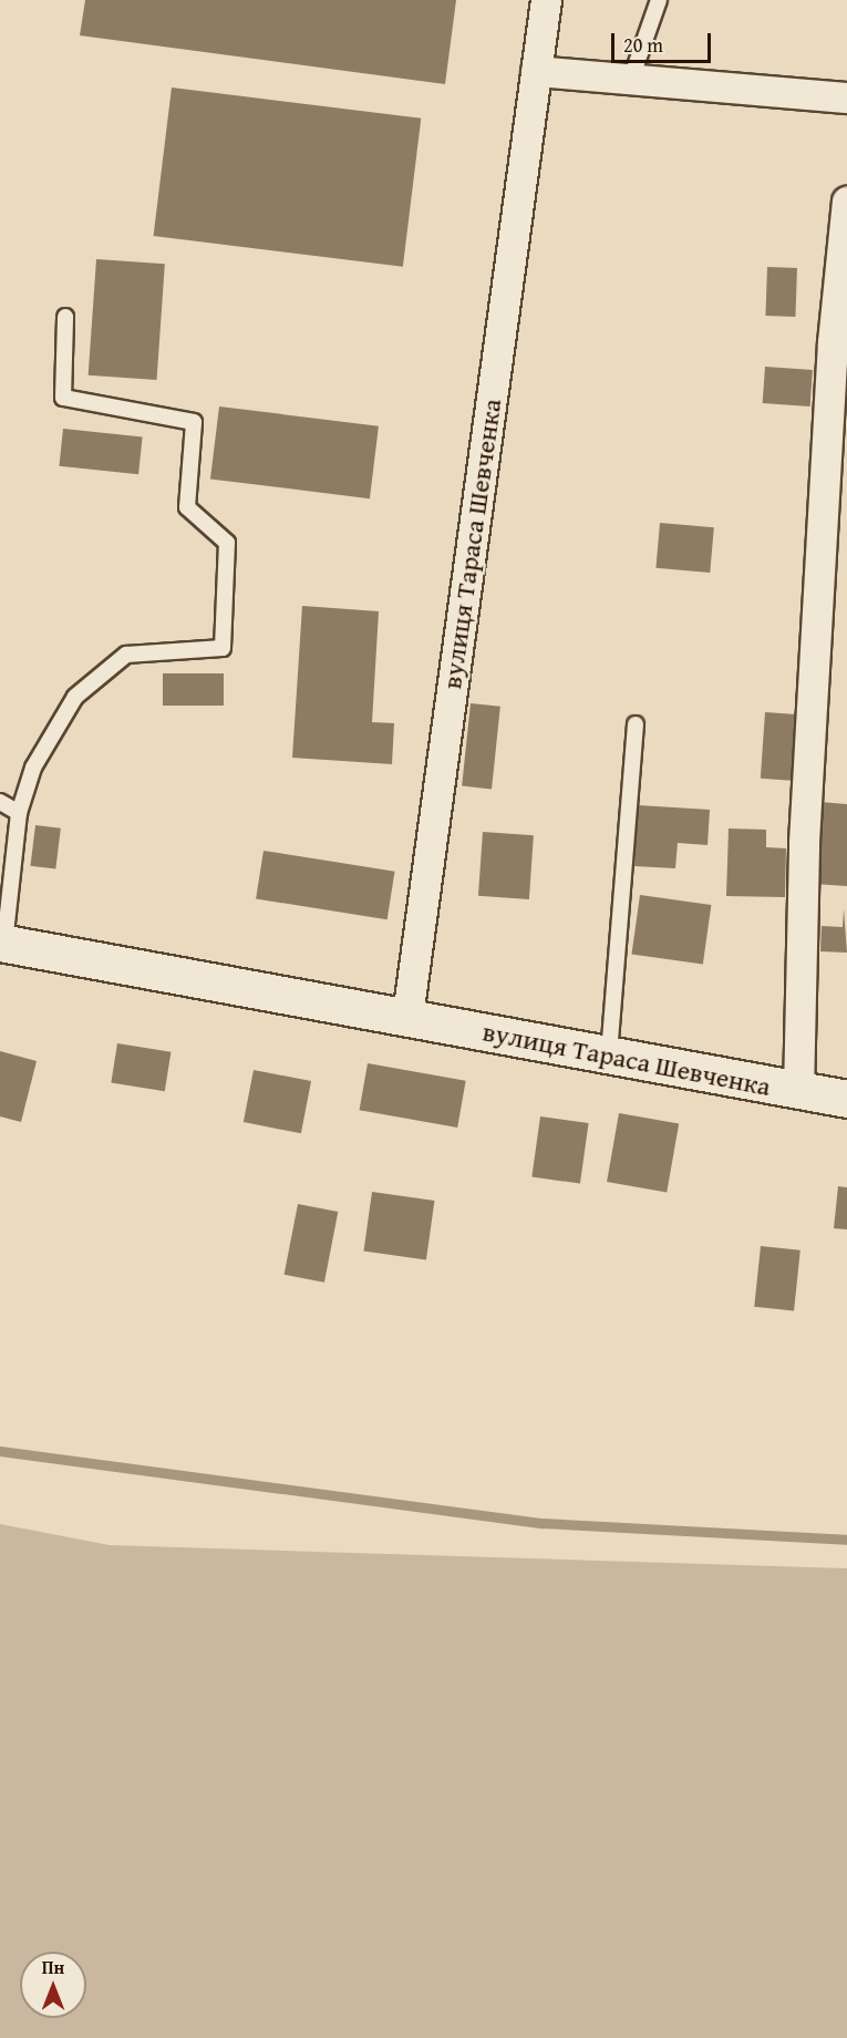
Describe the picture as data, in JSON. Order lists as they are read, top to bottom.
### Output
{
  "streets": {
    "street": ["вулиця Тараса Шевченка"]
  },
  "scale_bar": "20 m",
  "north": "top"
}
